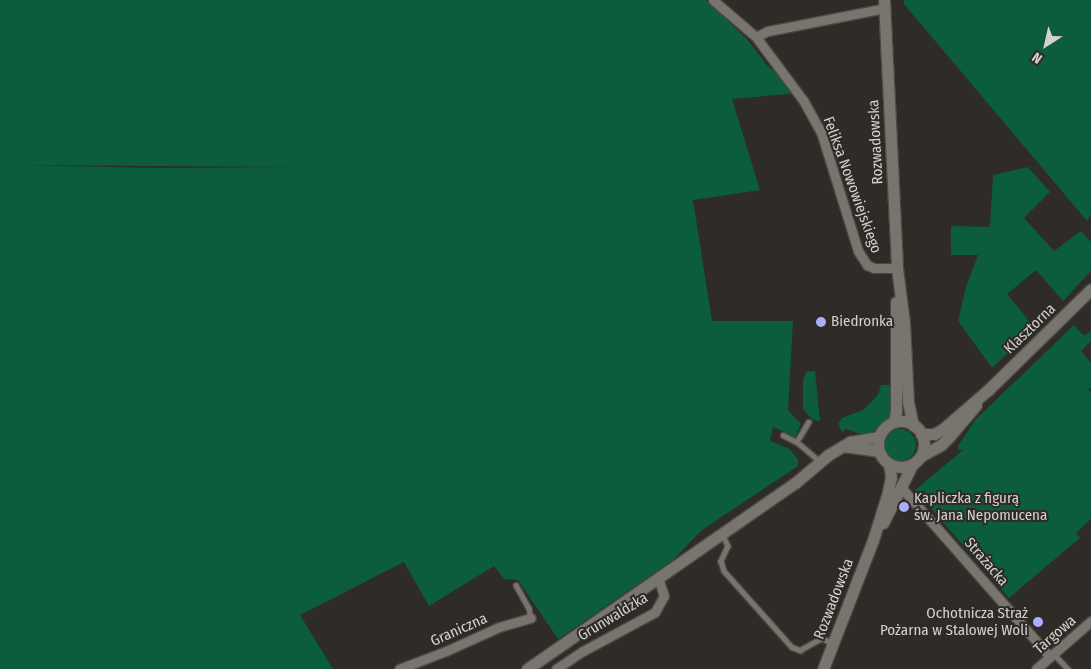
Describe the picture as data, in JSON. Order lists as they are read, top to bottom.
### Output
{
  "streets": {
    "street": [
      "Rozwadowska",
      "Feliksa Nowowiejskiego",
      "Klasztorna",
      "Strażacka",
      "Grunwaldzka",
      "Graniczna",
      "Targowa"
    ]
  },
  "crossings": [
    ["Rozwadowska", "Feliksa Nowowiejskiego"],
    ["Rozwadowska", "Klasztorna"],
    ["Rozwadowska", "Strażacka"],
    ["Strażacka", "Targowa"]
  ],
  "places": ["Biedronka", "Kapliczka z figurą św. Jana Nepomucena", "Ochotnicza Straż Pożarna w Stalowej Woli"],
  "north": "bottom left"
}
